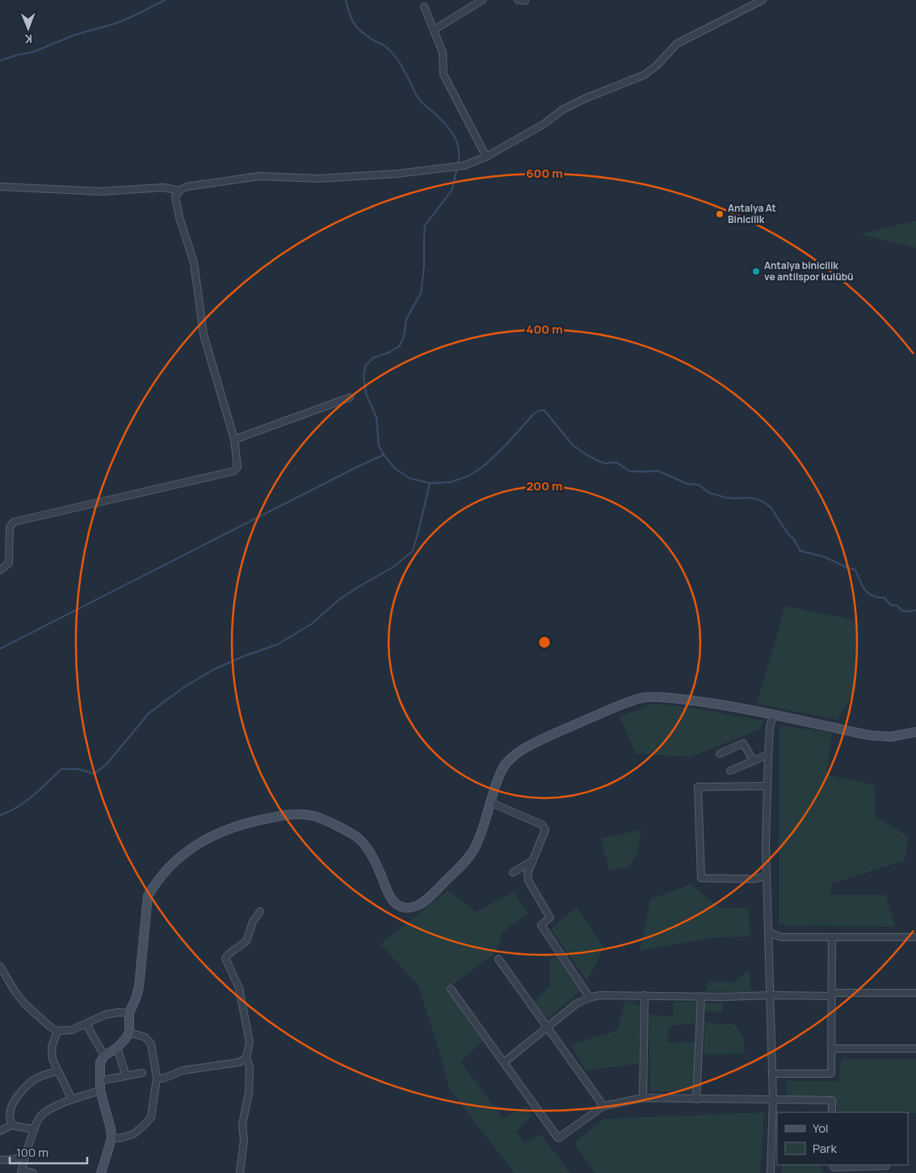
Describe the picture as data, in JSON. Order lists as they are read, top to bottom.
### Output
{
  "places": ["Antalya At Binicilik", "Antalya binicilik ve antilspor kulübü"],
  "legend": ["Yol", "Park"],
  "scale_bar": "100 m",
  "north": "bottom",
  "rings": ["600 m", "400 m", "200 m"]
}
